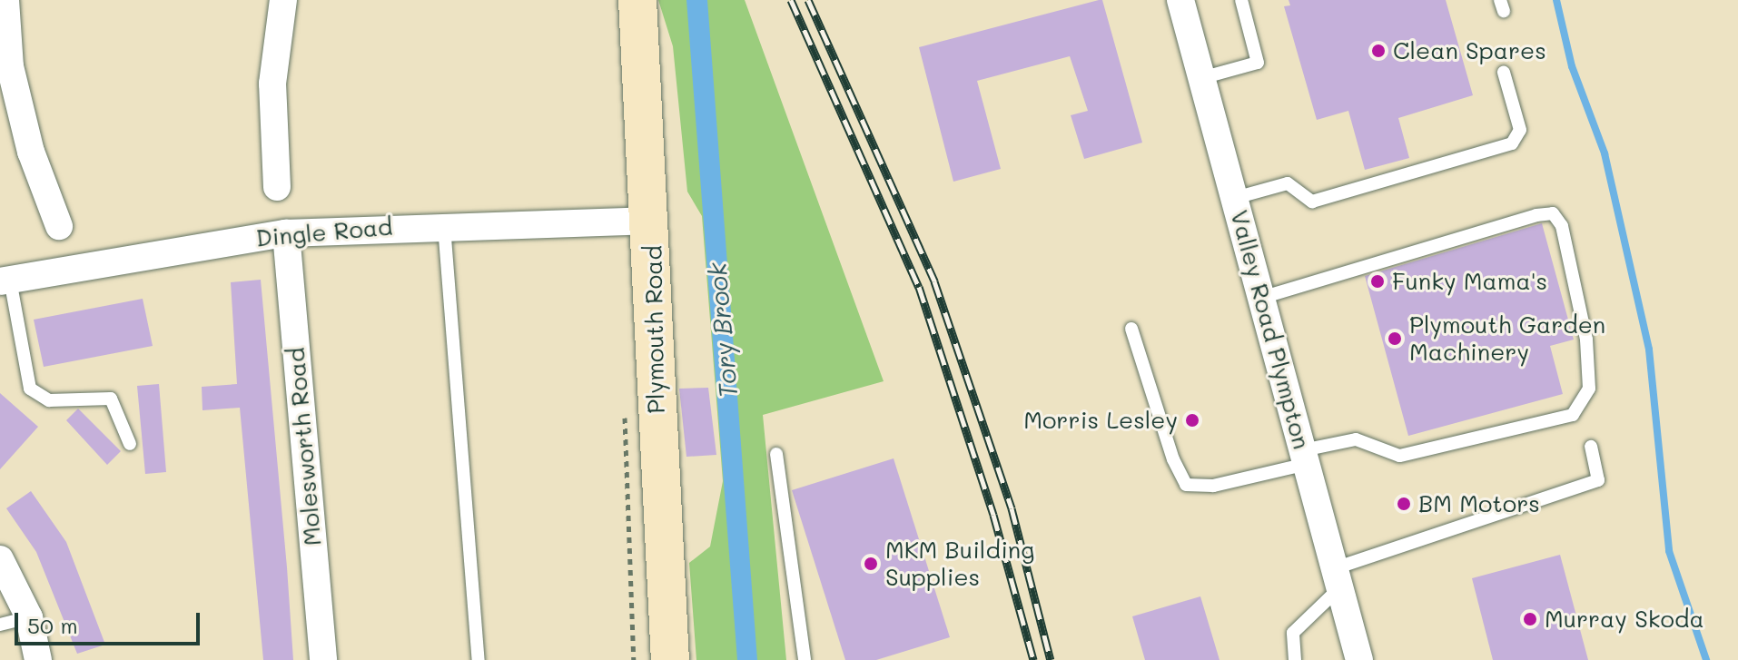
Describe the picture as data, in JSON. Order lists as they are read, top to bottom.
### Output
{
  "streets": {
    "main road": ["Plymouth Road"],
    "street": ["Dingle Road", "Valley Road Plympton", "Molesworth Road"]
  },
  "crossings": [
    ["Dingle Road", "Plymouth Road"],
    ["Dingle Road", "Molesworth Road"]
  ],
  "water": ["Tory Brook"],
  "places": [
    "Clean Spares",
    "Funky Mama's",
    "Plymouth Garden Machinery",
    "Morris Lesley",
    "BM Motors",
    "MKM Building Supplies",
    "Murray Skoda"
  ],
  "scale_bar": "50 m"
}
